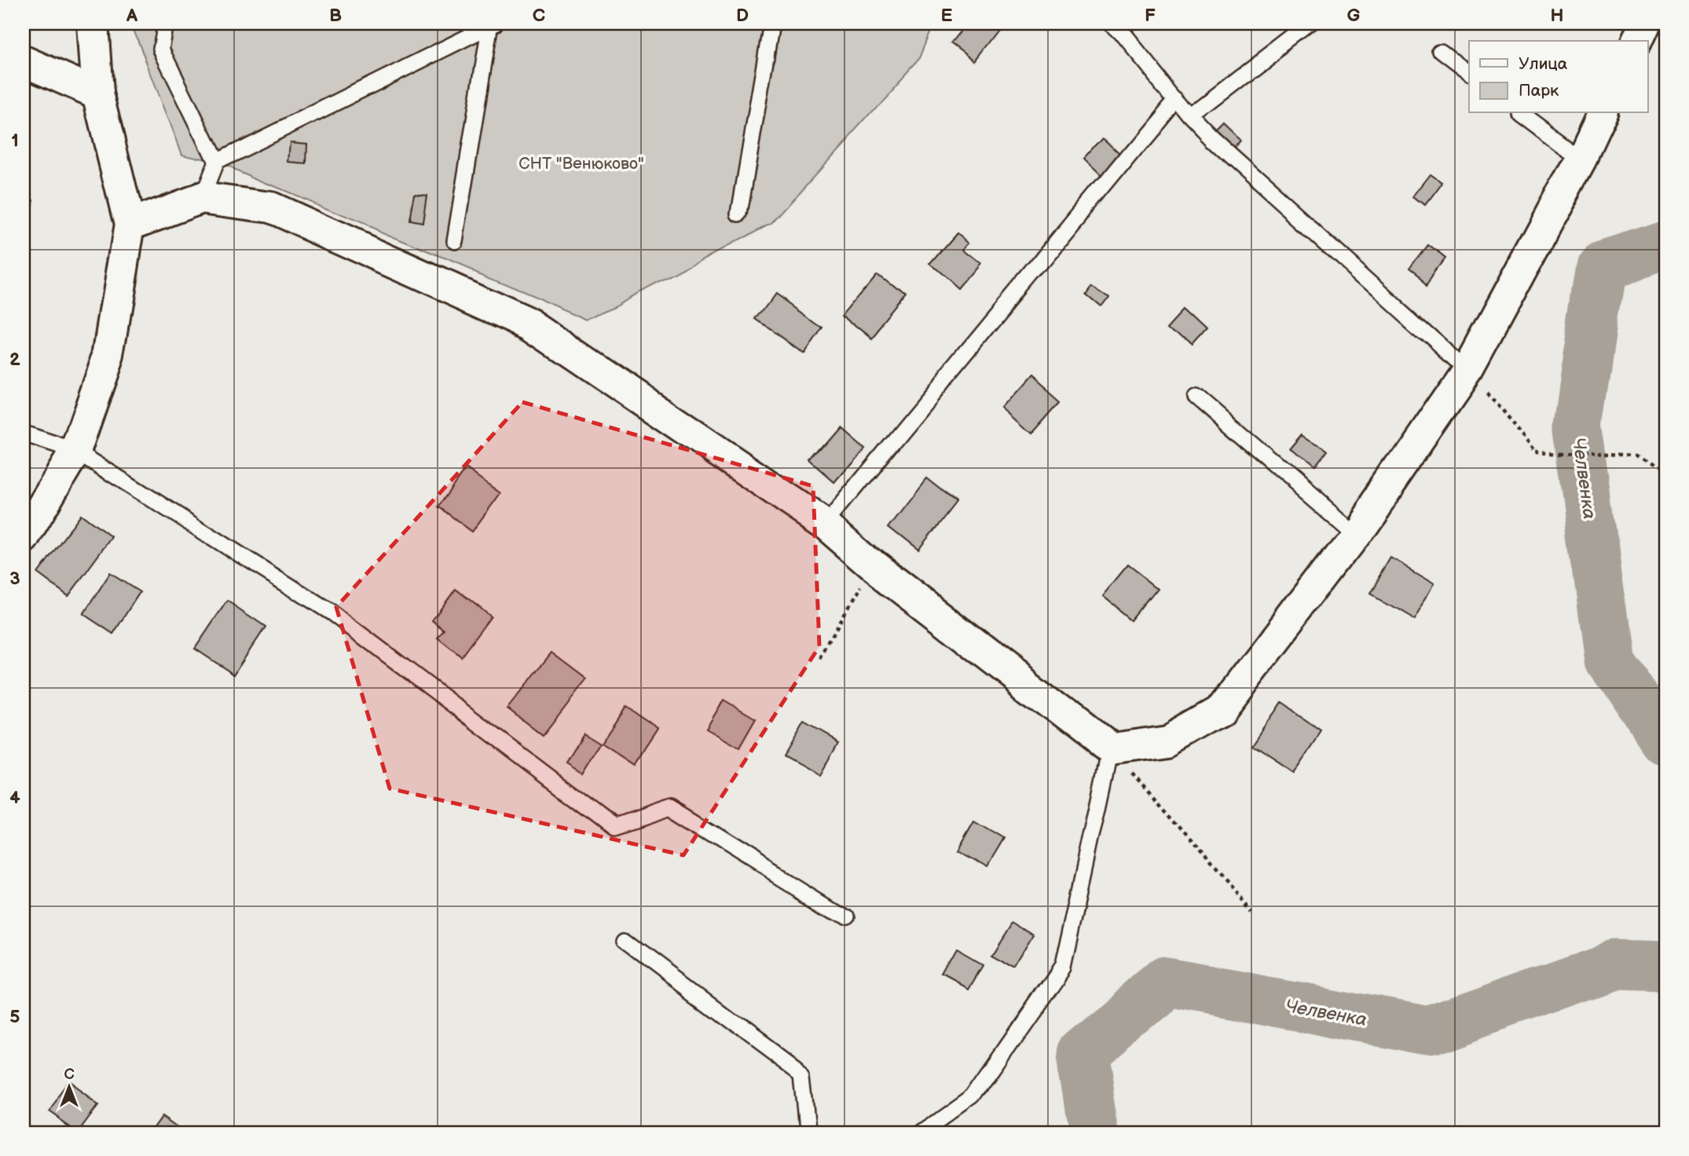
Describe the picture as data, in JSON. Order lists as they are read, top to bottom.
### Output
{
  "water": ["Челвенка"],
  "parks": ["СНТ \"Венюково\""],
  "legend": ["Улица", "Парк"],
  "north": "top",
  "grid": {
    "columns": [
      "A",
      "B",
      "C",
      "D",
      "E",
      "F",
      "G",
      "H"
    ],
    "rows": [
      "1",
      "2",
      "3",
      "4",
      "5"
    ]
  }
}
